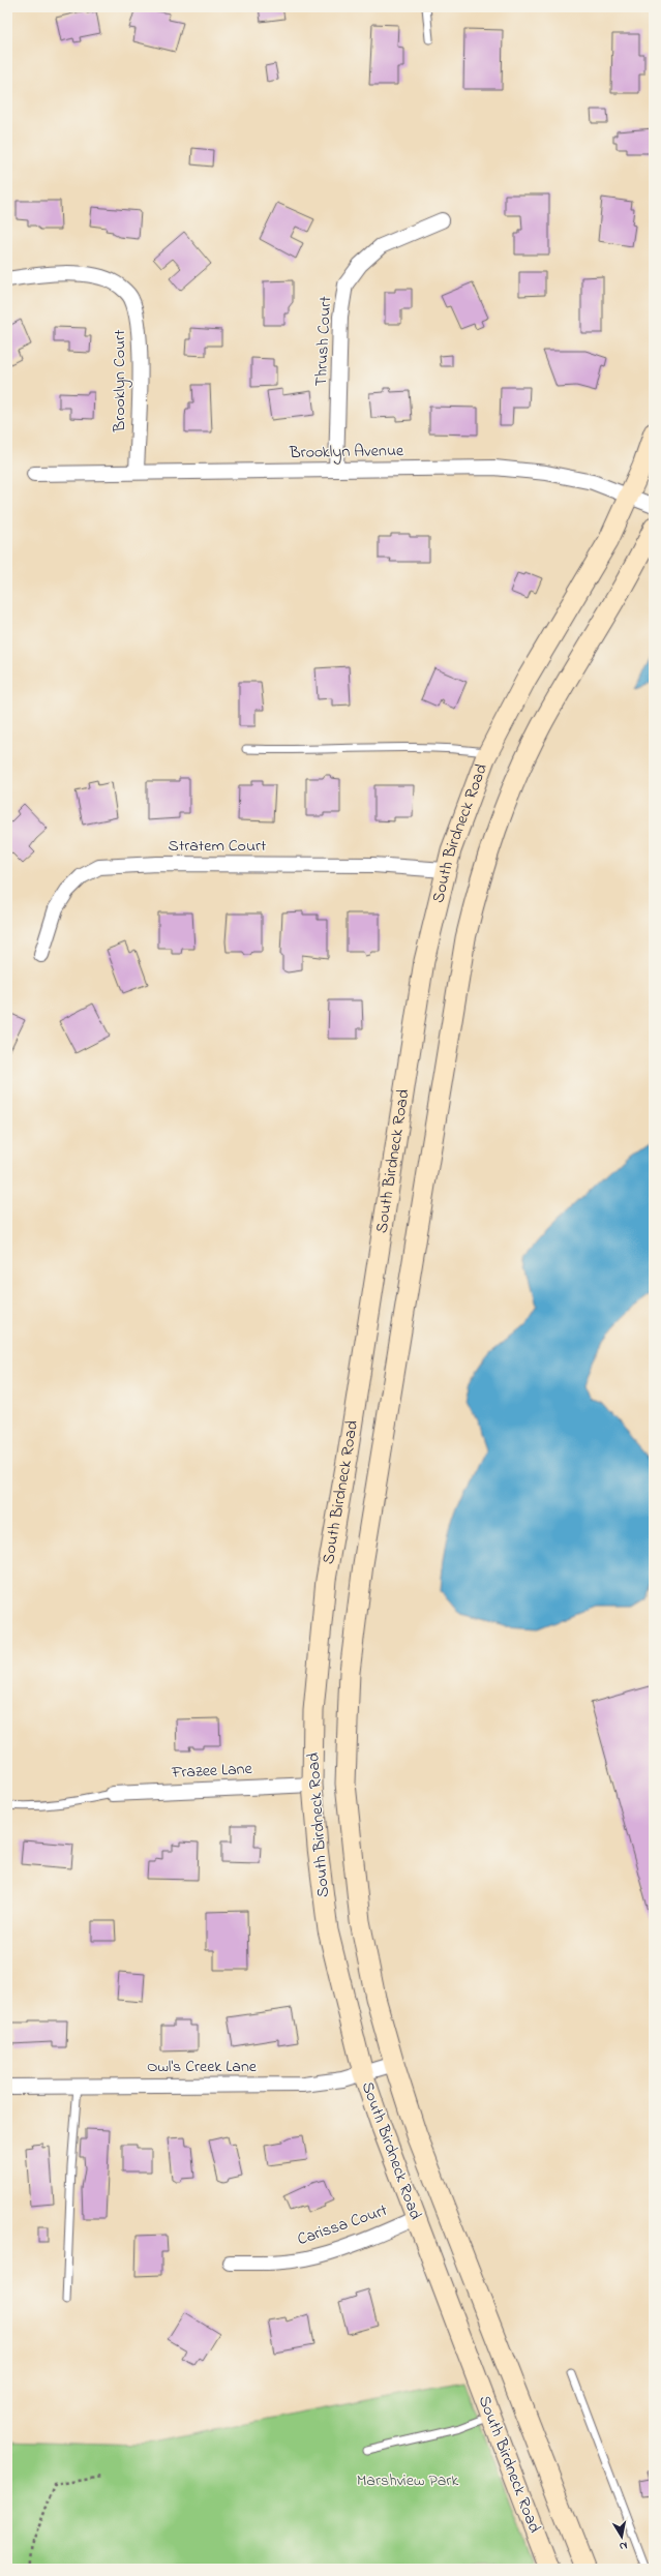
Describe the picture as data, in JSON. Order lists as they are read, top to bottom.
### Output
{
  "streets": {
    "main road": ["South Birdneck Road"],
    "street": [
      "Thrush Court",
      "Brooklyn Court",
      "Brooklyn Avenue",
      "Stratem Court",
      "Frazee Lane",
      "Owl's Creek Lane",
      "Carissa Court"
    ]
  },
  "crossings": [
    ["Thrush Court", "Brooklyn Avenue"],
    ["Brooklyn Court", "Brooklyn Avenue"],
    ["Brooklyn Avenue", "South Birdneck Road"],
    ["South Birdneck Road", "Stratem Court"],
    ["South Birdneck Road", "Frazee Lane"],
    ["South Birdneck Road", "Owl's Creek Lane"],
    ["South Birdneck Road", "Carissa Court"]
  ],
  "parks": ["Marshview Park"],
  "north": "bottom"
}
